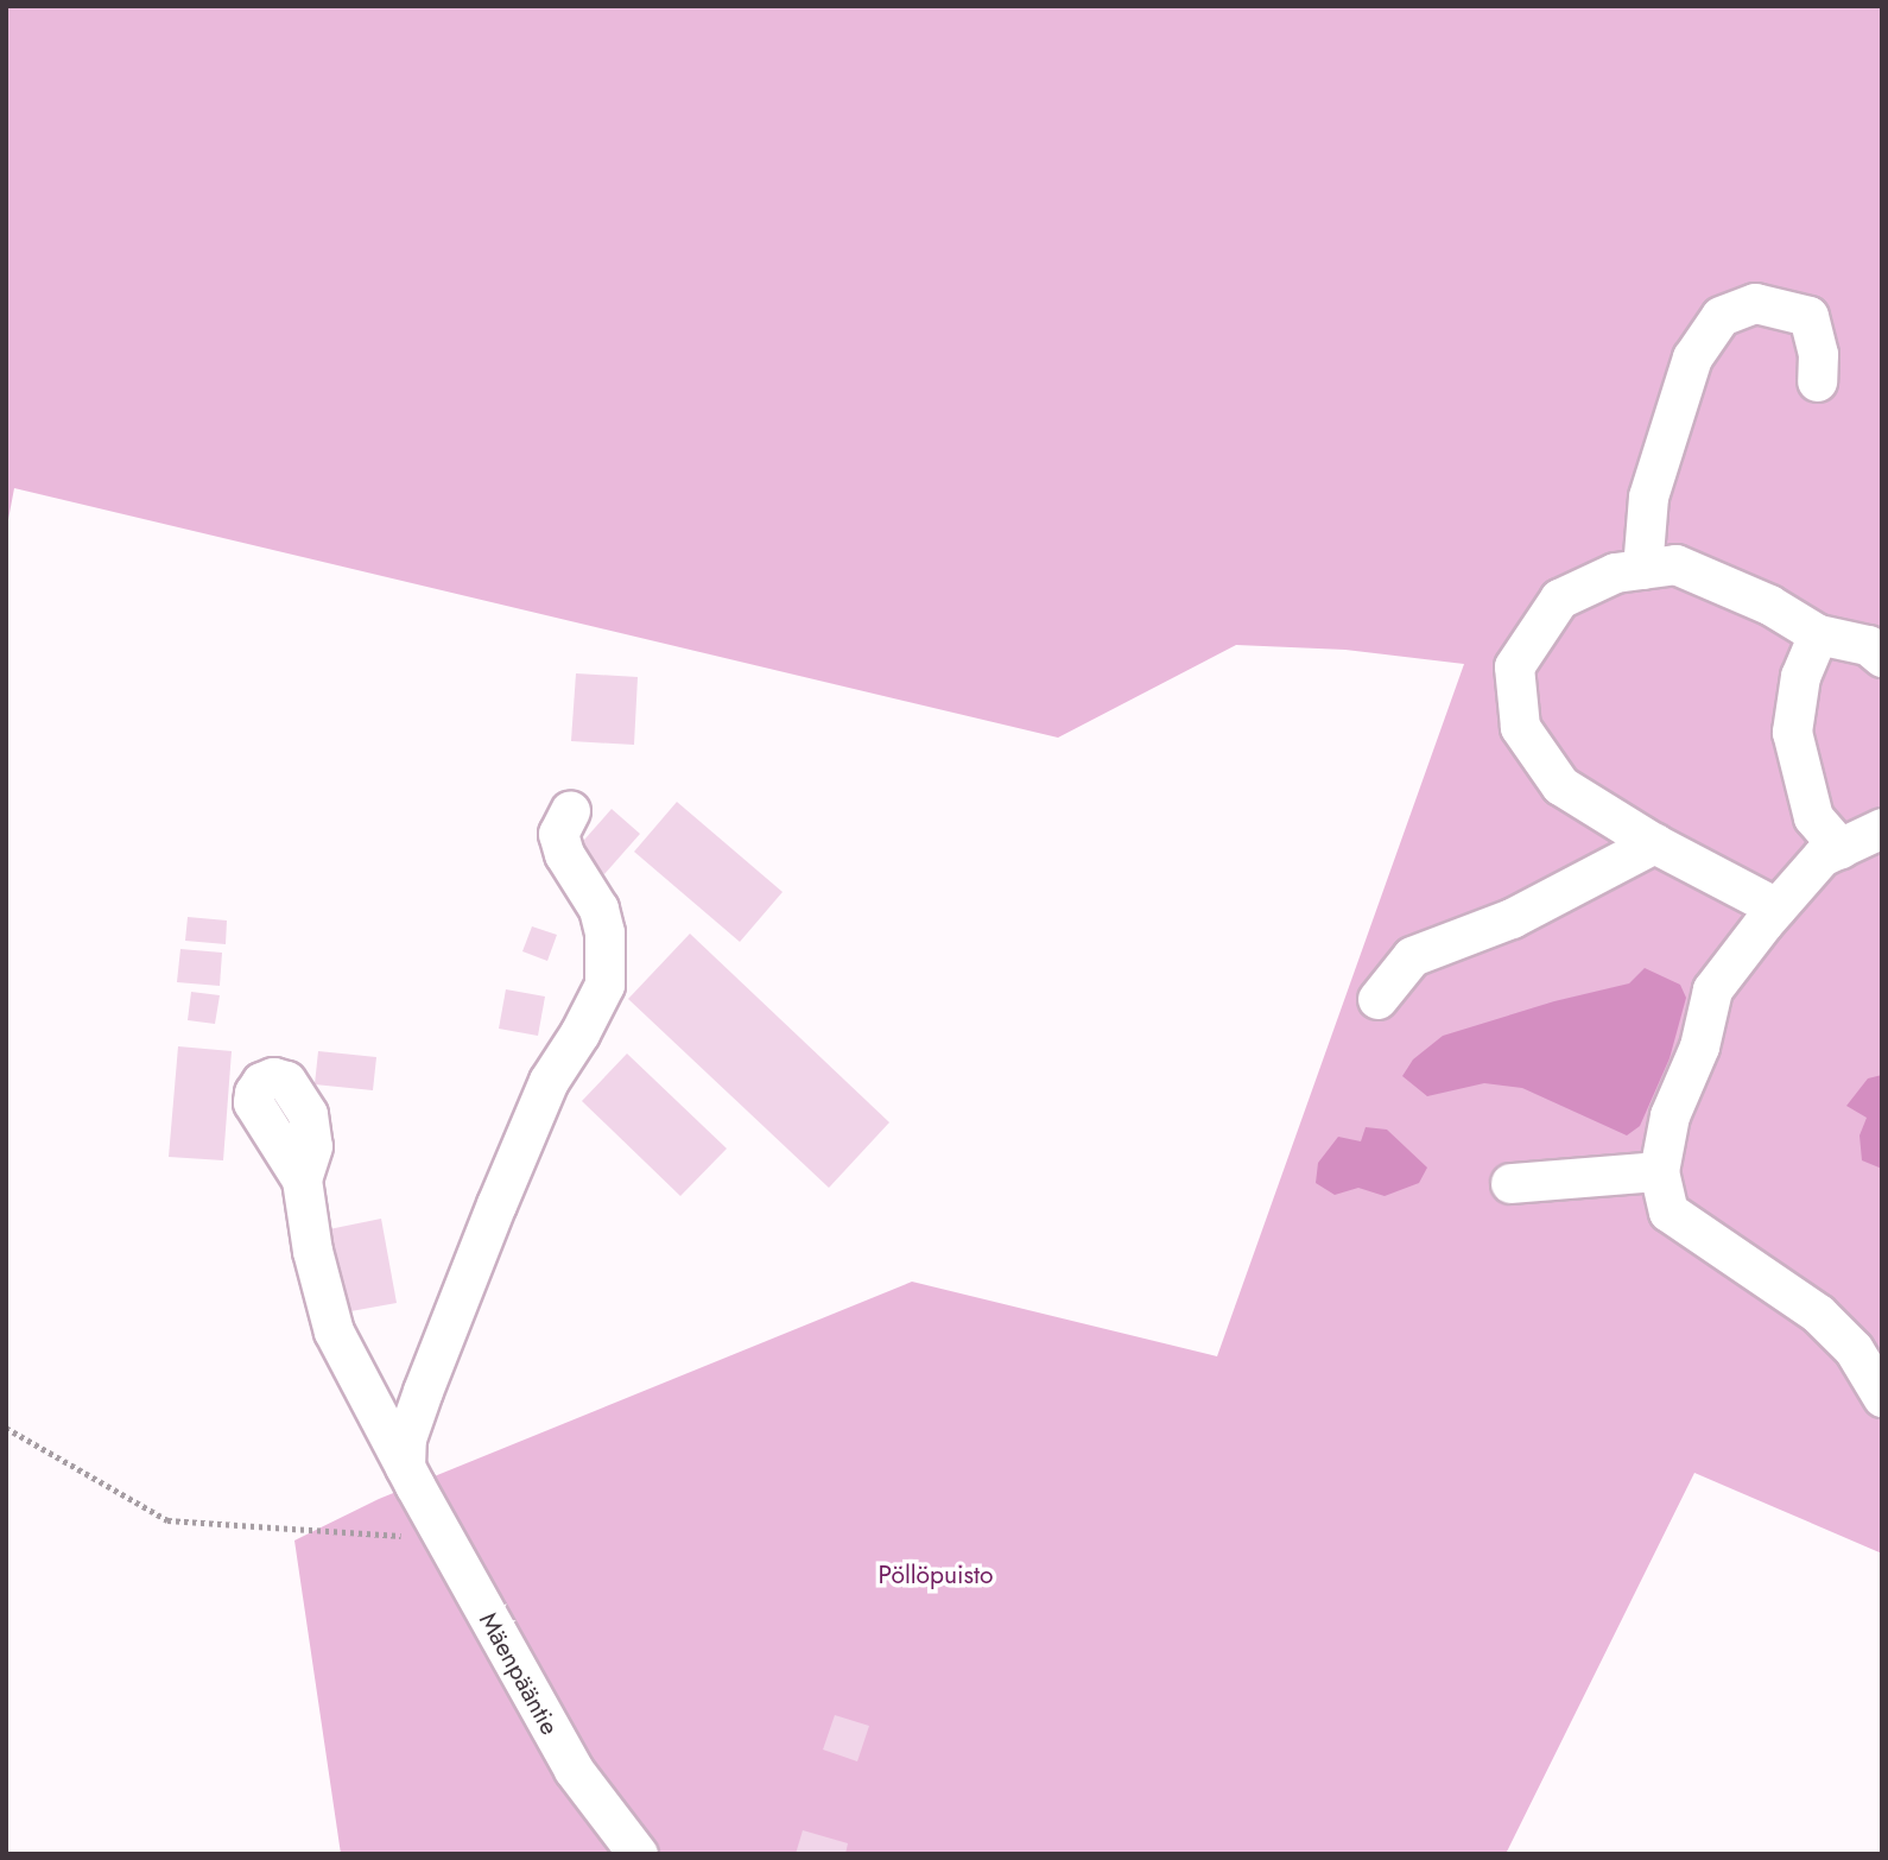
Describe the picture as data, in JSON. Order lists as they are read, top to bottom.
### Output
{
  "streets": {
    "street": ["Mäenpääntie"]
  },
  "parks": ["Pöllöpuisto"]
}
